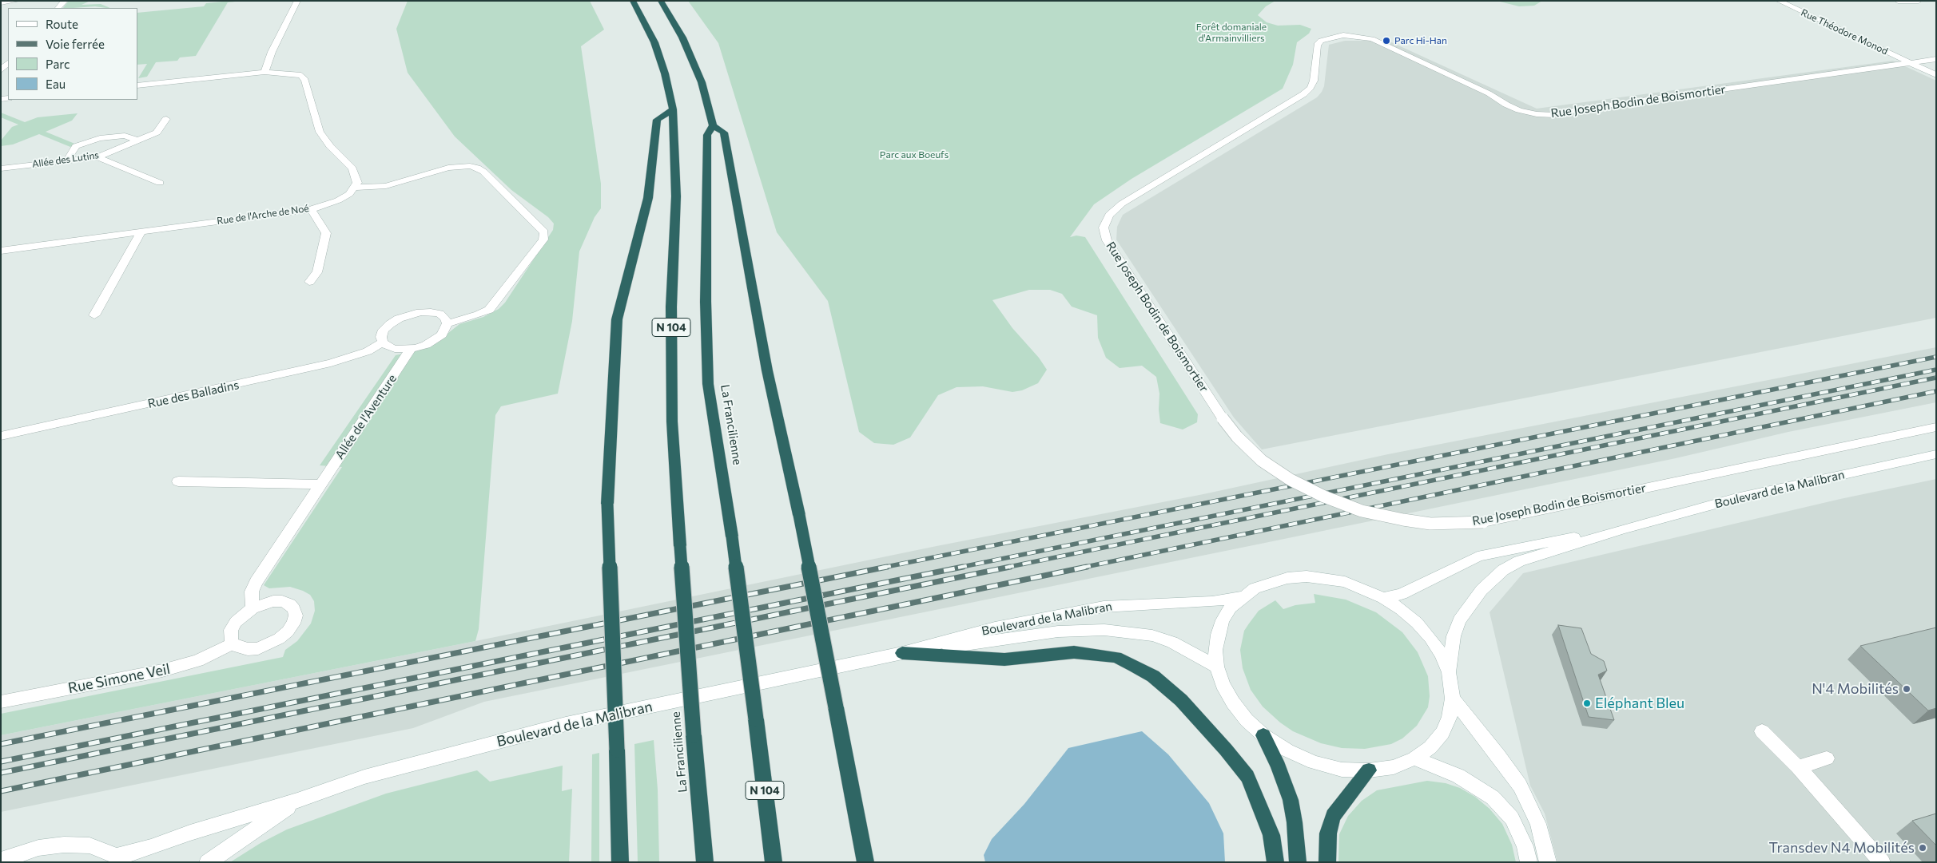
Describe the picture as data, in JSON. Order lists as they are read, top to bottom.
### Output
{
  "streets": {
    "highway": ["N 104", "La Francilienne"],
    "street": [
      "Rue Théodore Monod",
      "Rue Joseph Bodin de Boismortier",
      "Allée des Lutins",
      "Rue de l'Arche de Noé",
      "Rue des Balladins",
      "Allée de l'Aventure",
      "Boulevard de la Malibran",
      "Rue Simone Veil"
    ]
  },
  "crossings": [
    ["Rue Théodore Monod", "Rue Joseph Bodin de Boismortier"],
    ["Allée de l'Aventure", "Rue Simone Veil"]
  ],
  "parks": ["Forêt domaniale d'Armainvilliers", "Parc aux Boeufs"],
  "places": [
    "Parc Hi-Han",
    "N'4 Mobilités",
    "Eléphant Bleu",
    "Transdev N4 Mobilités"
  ],
  "legend": [
    "Route",
    "Voie ferrée",
    "Parc",
    "Eau"
  ]
}
